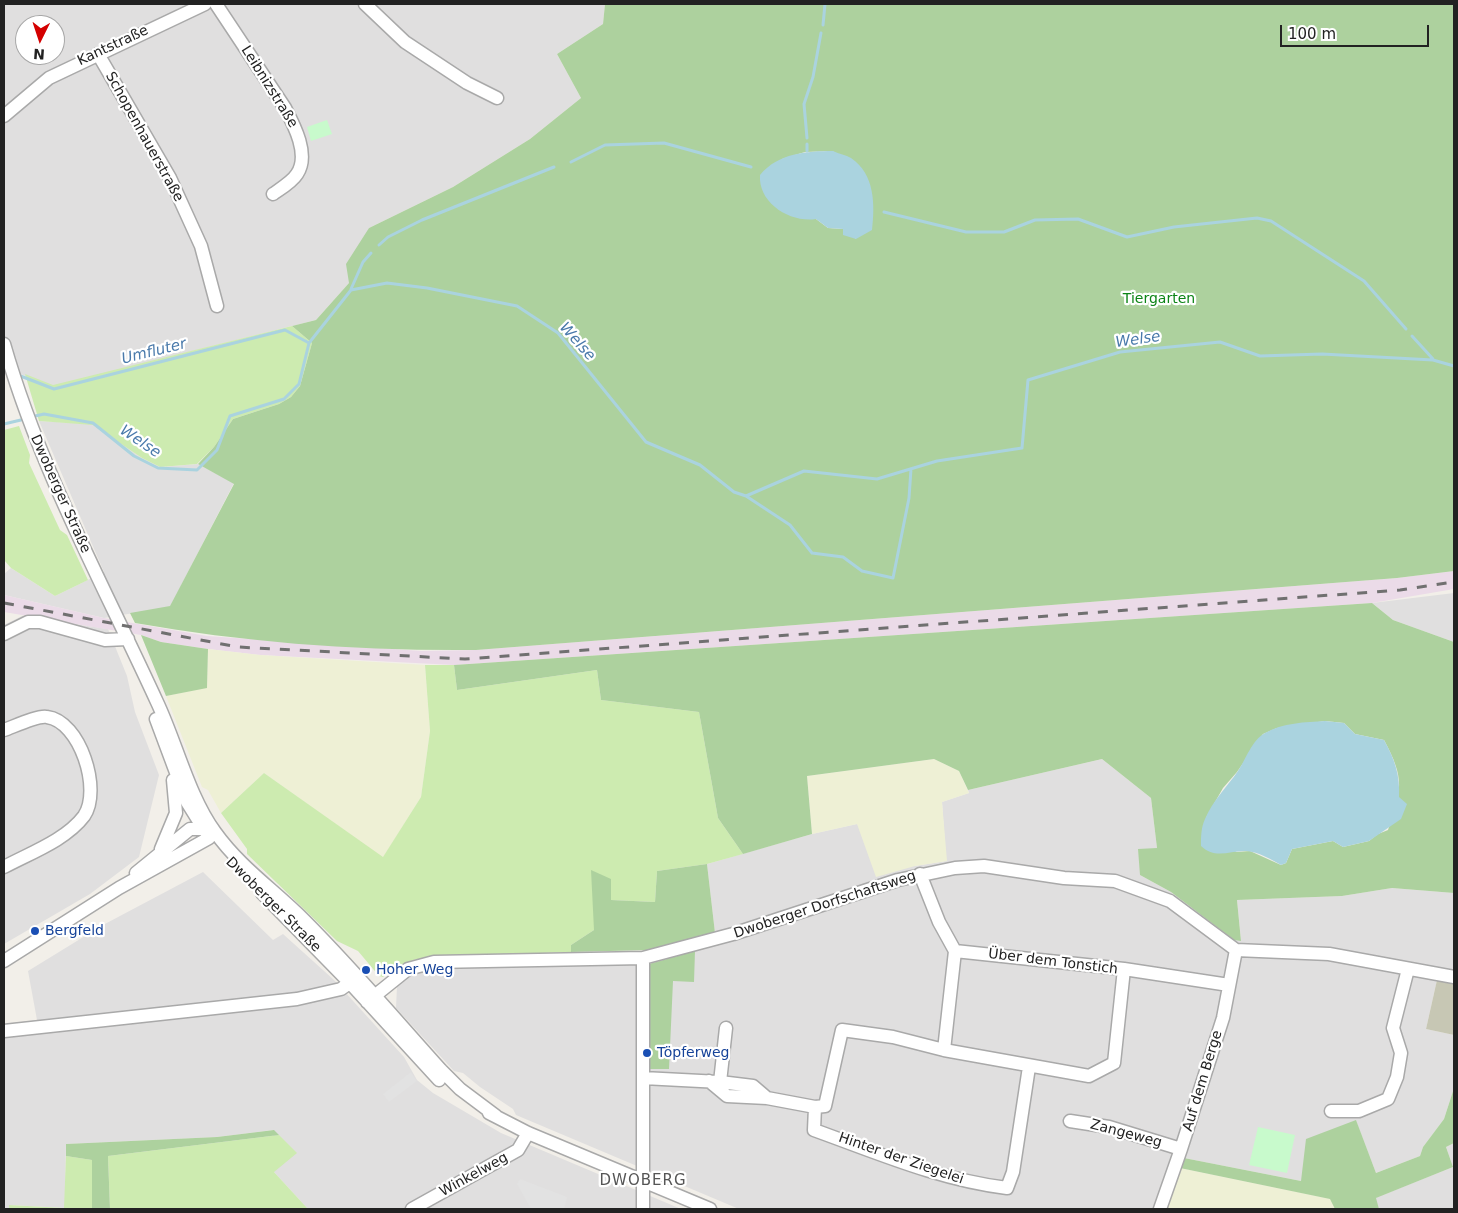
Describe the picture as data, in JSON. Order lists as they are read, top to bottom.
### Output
{
  "streets": {
    "street": [
      "Kantstraße",
      "Leibnizstraße",
      "Schopenhauerstraße",
      "Dwoberger Straße",
      "Dwoberger Dorfschaftsweg",
      "Über dem Tonstich",
      "Auf dem Berge",
      "Zangeweg",
      "Hinter der Ziegelei",
      "Winkelweg"
    ]
  },
  "crossings": [
    ["Kantstraße", "Schopenhauerstraße"],
    ["Dwoberger Straße", "Dwoberger Dorfschaftsweg"],
    ["Dwoberger Straße", "Winkelweg"],
    ["Dwoberger Dorfschaftsweg", "Auf dem Berge"],
    ["Über dem Tonstich", "Hinter der Ziegelei"],
    ["Auf dem Berge", "Zangeweg"]
  ],
  "districts": ["DWOBERG"],
  "water": ["Welse", "Umfluter"],
  "parks": ["Tiergarten"],
  "places": ["Bergfeld", "Hoher Weg", "Töpferweg"],
  "scale_bar": "100 m",
  "north": "bottom"
}
